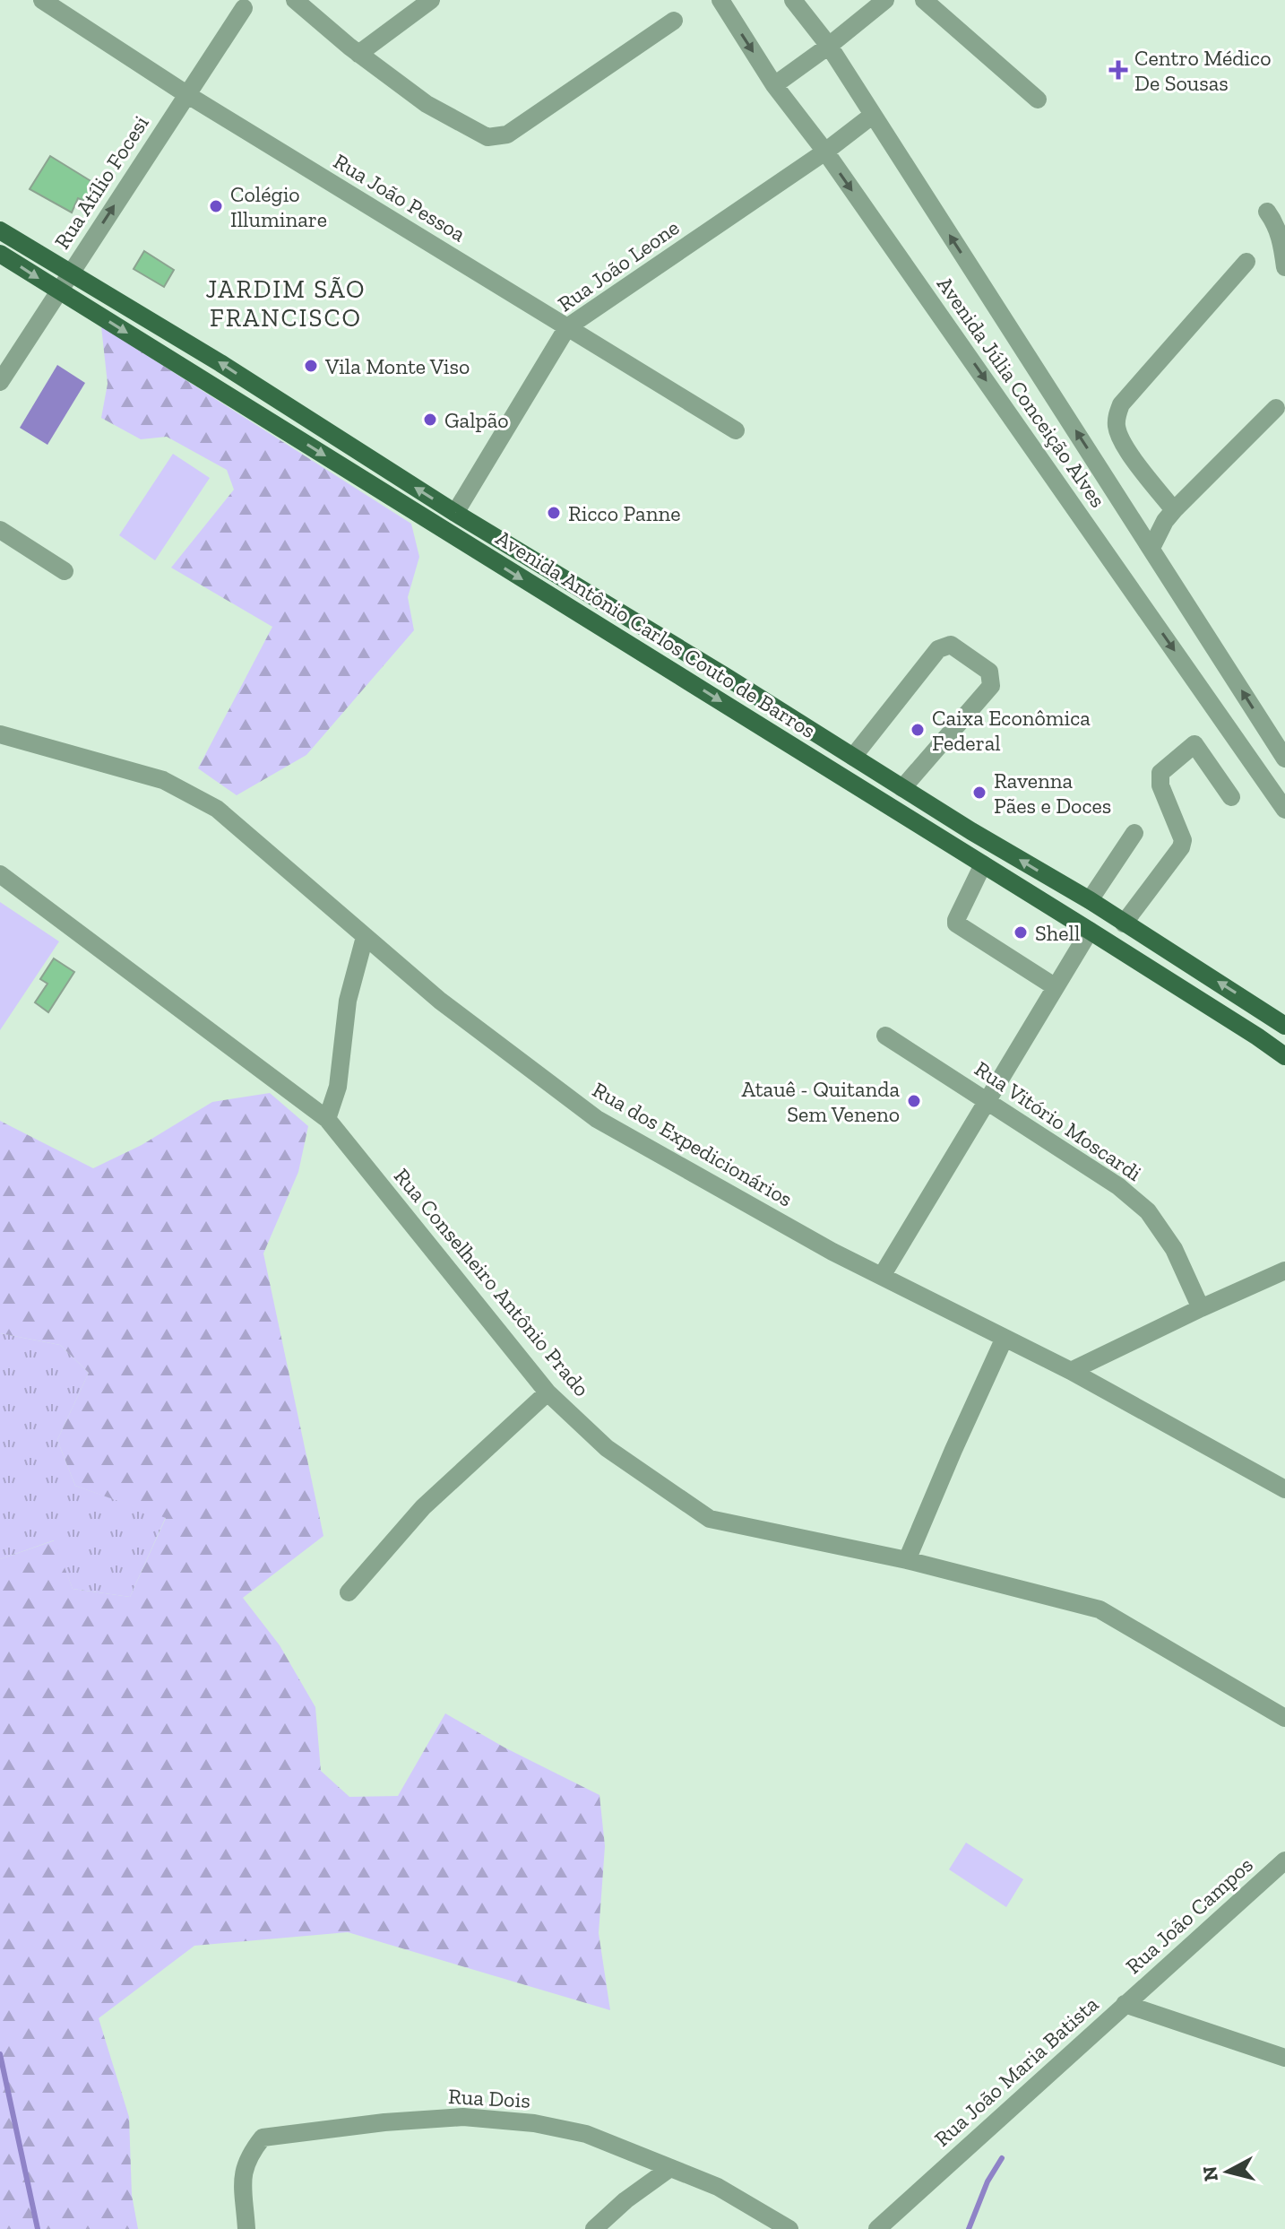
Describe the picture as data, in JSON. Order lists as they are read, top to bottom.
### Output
{
  "streets": {
    "main road": ["Avenida Antônio Carlos Couto de Barros"],
    "street": [
      "Rua Atílio Focesi",
      "Rua João Pessoa",
      "Rua João Leone",
      "Avenida Júlia Conceição Alves",
      "Rua Vitório Moscardi",
      "Rua dos Expedicionários",
      "Rua Conselheiro Antônio Prado",
      "Rua João Campos",
      "Rua João Maria Batista",
      "Rua Dois"
    ]
  },
  "crossings": [
    ["Rua Atílio Focesi", "Rua João Pessoa"],
    ["Rua Atílio Focesi", "Avenida Antônio Carlos Couto de Barros"],
    ["Rua João Pessoa", "Rua João Leone"],
    ["Rua João Leone", "Avenida Júlia Conceição Alves"],
    ["Rua João Leone", "Avenida Antônio Carlos Couto de Barros"],
    ["Rua João Campos", "Rua João Maria Batista"]
  ],
  "one_way": ["Rua Atílio Focesi"],
  "districts": ["JARDIM SÃO FRANCISCO"],
  "places": {
    "health": ["Centro Médico De Sousas"],
    "other": [
      "Colégio Illuminare",
      "Vila Monte Viso",
      "Galpão",
      "Ricco Panne",
      "Caixa Econômica Federal",
      "Ravenna Pães e Doces",
      "Shell",
      "Atauê - Quitanda Sem Veneno"
    ]
  },
  "north": "left"
}
